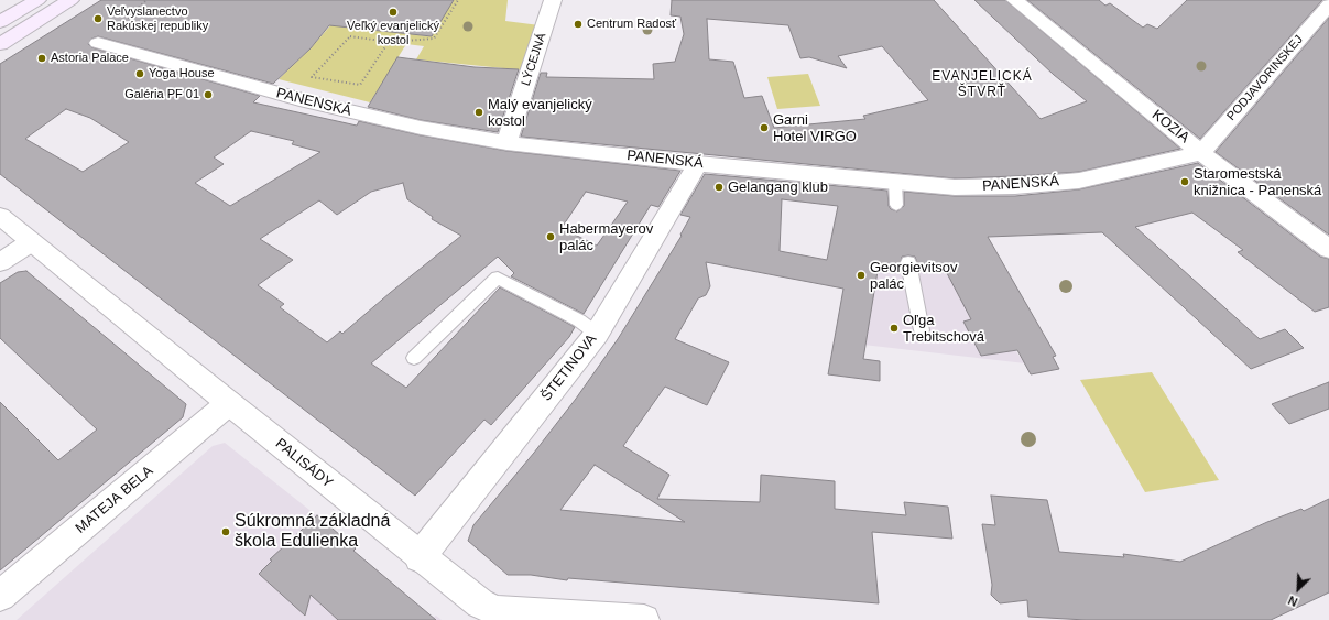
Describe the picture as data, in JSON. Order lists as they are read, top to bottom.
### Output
{
  "streets": {
    "street": [
      "LÝCEJNÁ",
      "PODJAVORINSKEJ",
      "PANENSKÁ",
      "KOZIA",
      "ŠTETINOVA",
      "PALISÁDY",
      "MATEJA BELA"
    ]
  },
  "crossings": [
    ["LÝCEJNÁ", "PANENSKÁ"],
    ["PODJAVORINSKEJ", "PANENSKÁ"],
    ["PODJAVORINSKEJ", "KOZIA"],
    ["PANENSKÁ", "KOZIA"],
    ["PANENSKÁ", "ŠTETINOVA"],
    ["ŠTETINOVA", "PALISÁDY"],
    ["PALISÁDY", "MATEJA BELA"]
  ],
  "districts": ["EVANJELICKÁ ŠTVRŤ"],
  "places": [
    "Veľký evanjelický kostol",
    "Veľvyslanectvo Rakúskej republiky",
    "Centrum Radosť",
    "Astoria Palace",
    "Yoga House",
    "Galéria PF 01",
    "Malý evanjelický kostol",
    "Garni Hotel VIRGO",
    "Staromestská knižnica - Panenská",
    "Gelangang klub",
    "Habermayerov palác",
    "Georgievitsov palác",
    "Oľga Trebitschová",
    "Súkromná základná škola Edulienka"
  ],
  "north": "bottom left"
}
